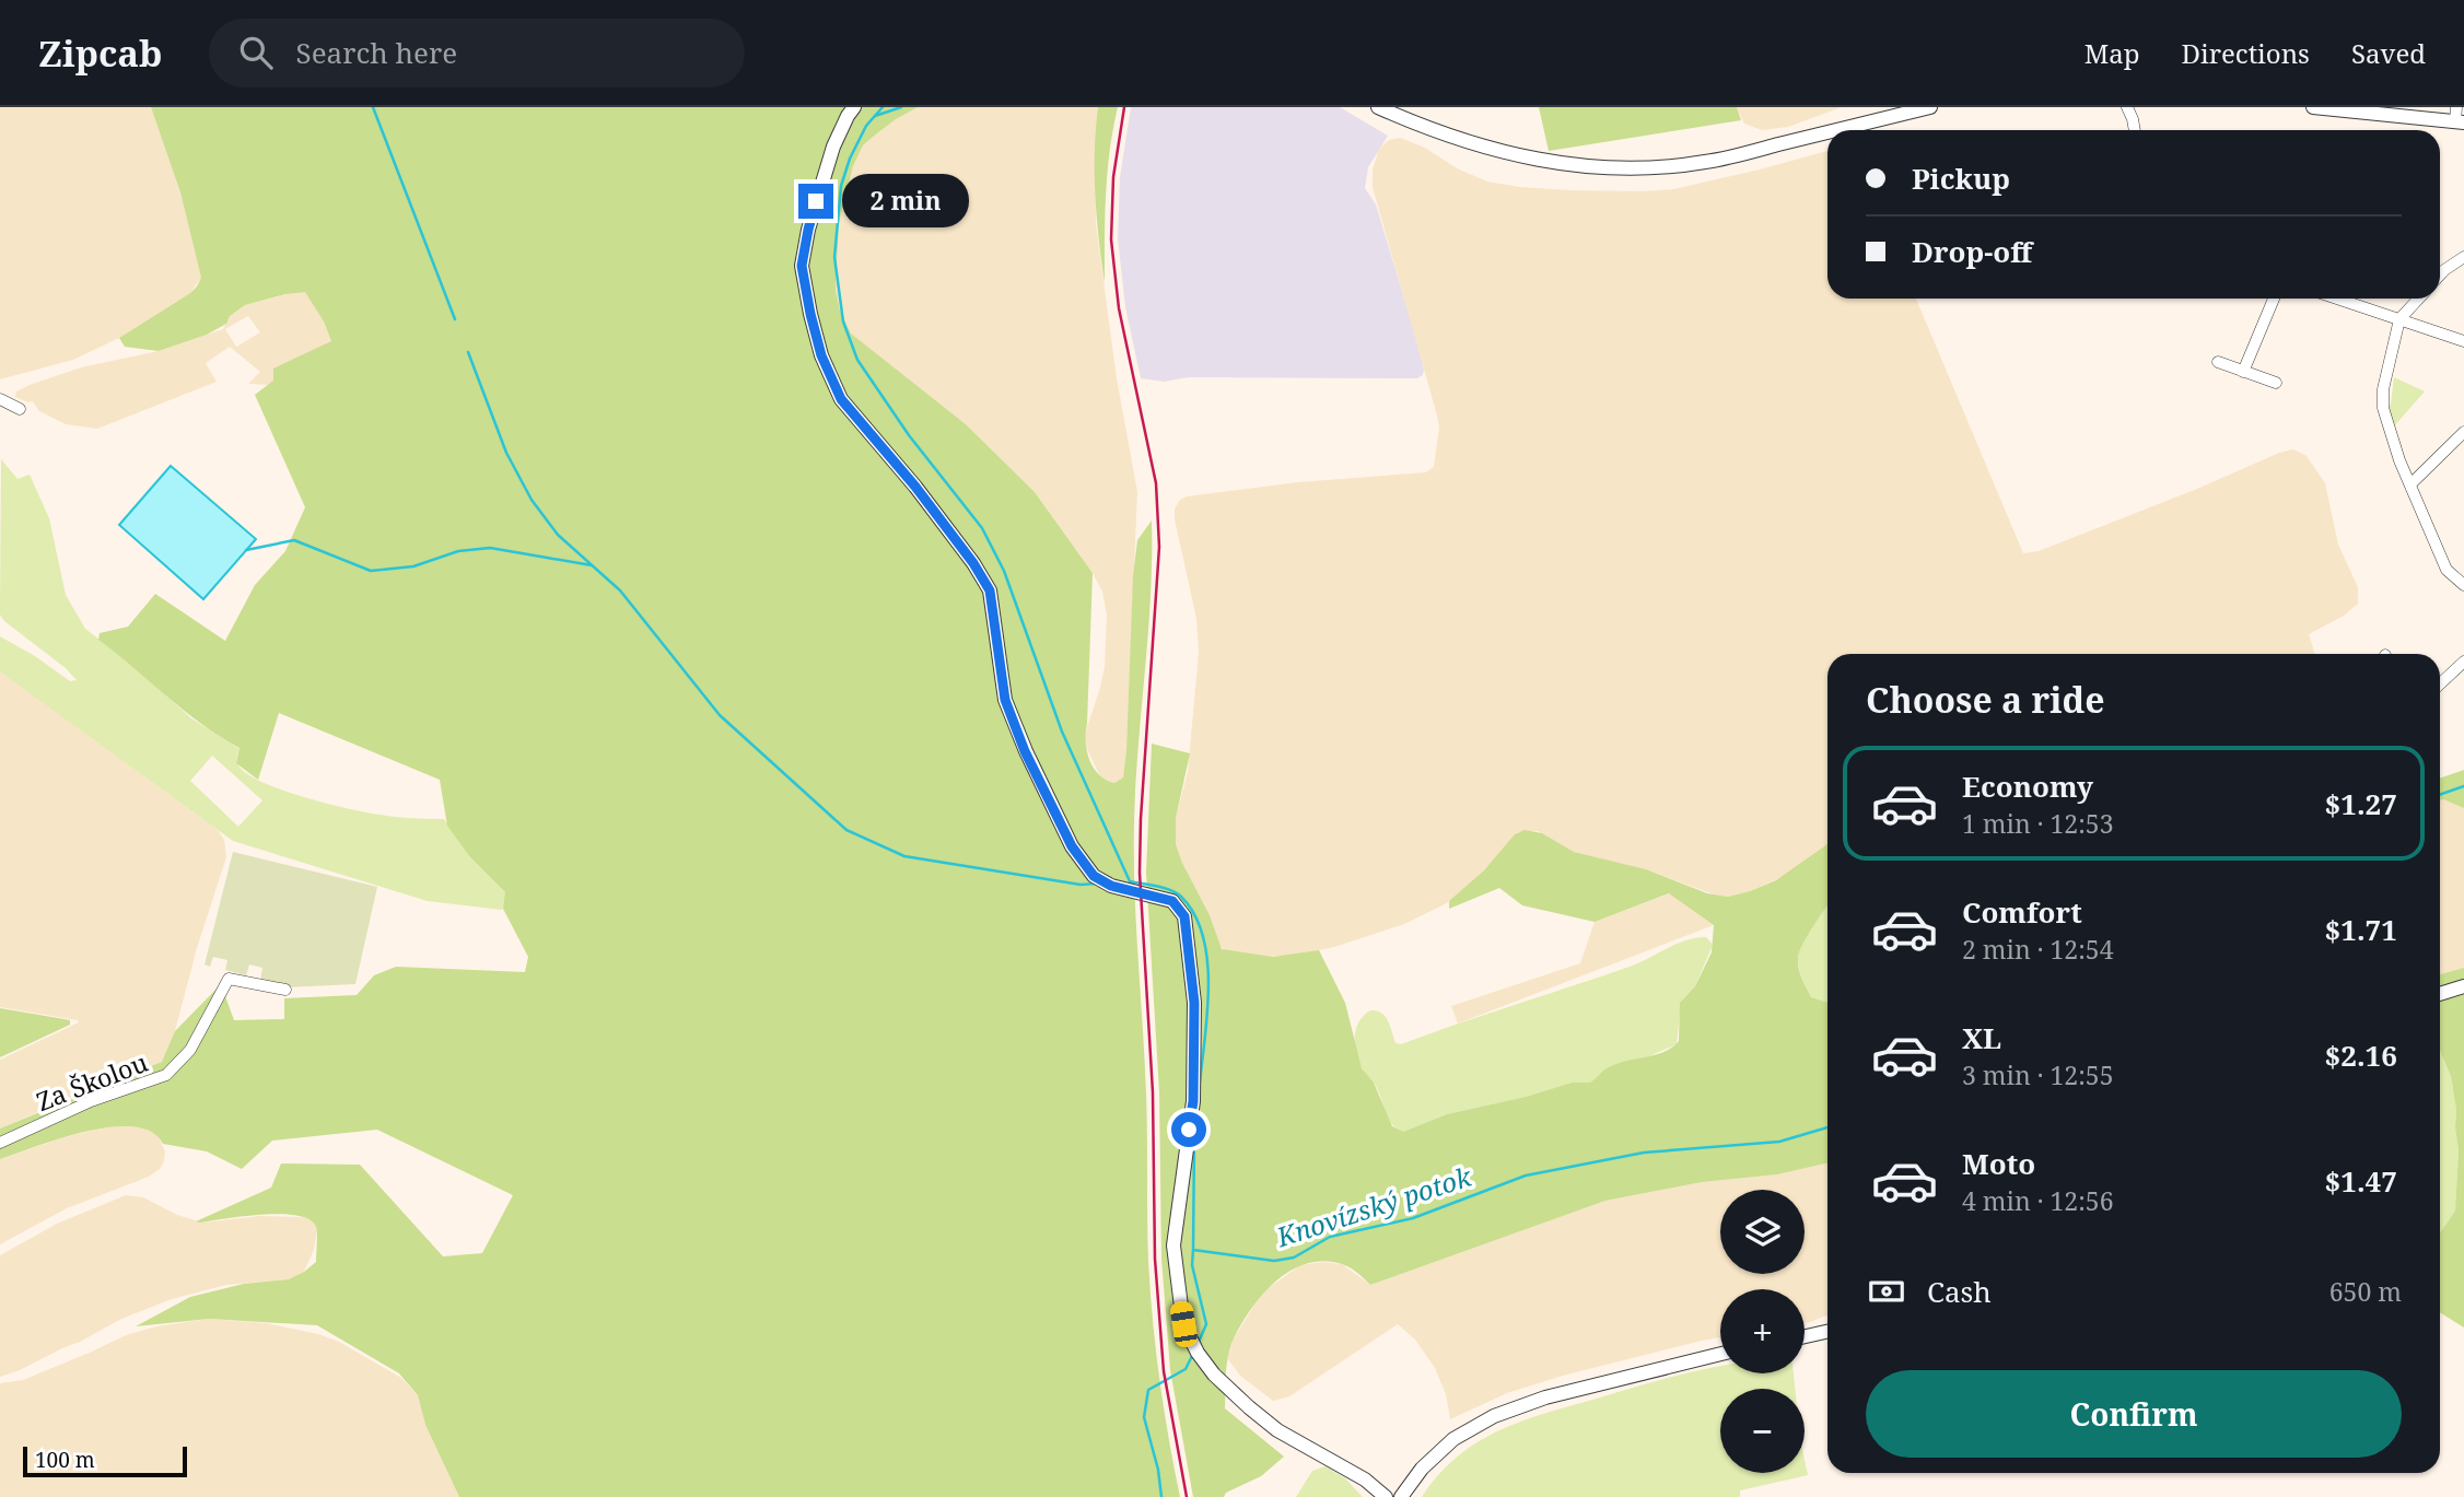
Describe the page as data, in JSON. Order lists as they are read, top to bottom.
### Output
{
  "streets": {
    "street": ["Za Školou"]
  },
  "water": ["Knovízský potok"],
  "scale_bar": "100 m",
  "page": {
    "header": "Zipcab",
    "search": "Search here",
    "nav": ["Map", "Directions", "Saved"],
    "banner": ["Pickup", "Drop-off"],
    "bubble": "2 min",
    "heading": "Choose a ride",
    "list": [
      {
        "name": "Economy",
        "note": "1 min · 12:53",
        "value": "$1.27"
      },
      {
        "name": "Comfort",
        "note": "2 min · 12:54",
        "value": "$1.71"
      },
      {
        "name": "XL",
        "note": "3 min · 12:55",
        "value": "$2.16"
      },
      {
        "name": "Moto",
        "note": "4 min · 12:56",
        "value": "$1.47"
      }
    ],
    "map_buttons": ["+", "−"],
    "pay": ["Cash", "650 m"],
    "buttons": "Confirm",
    "scale": "100 m"
  }
}
